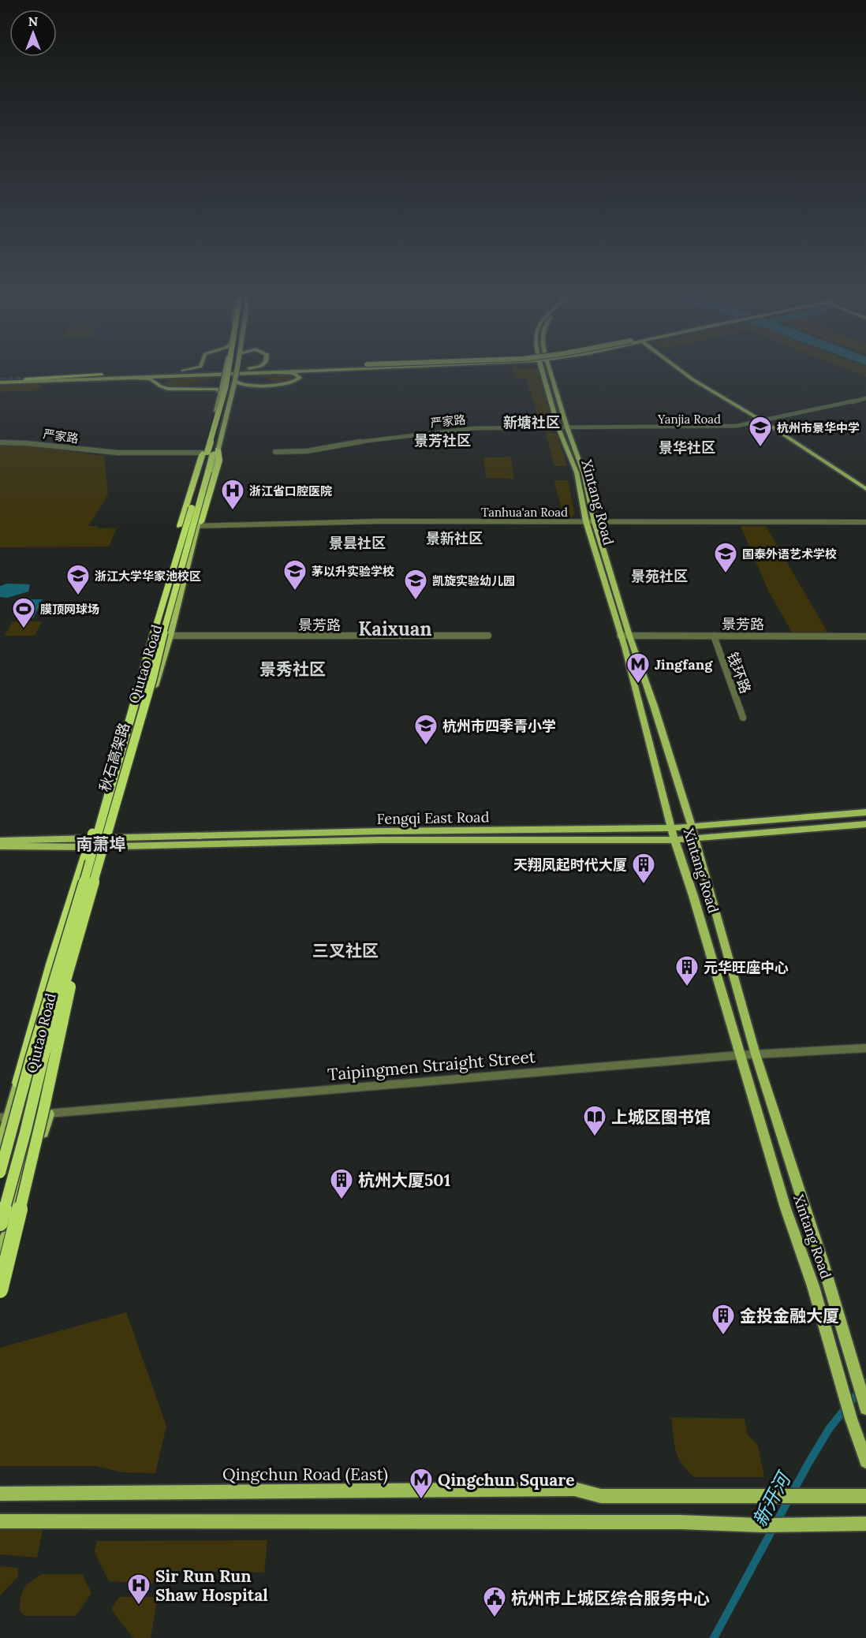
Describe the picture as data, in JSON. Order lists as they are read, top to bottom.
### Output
{
  "streets": {
    "highway": ["秋石高架路"],
    "main road": [
      "Xintang Road",
      "Qiutao Road",
      "Fengqi East Road",
      "Qingchun Road (East)"
    ],
    "street": [
      "Yanjia Road",
      "严家路",
      "Tanhua'an Road",
      "景芳路",
      "钱环路",
      "Taipingmen Straight Street"
    ]
  },
  "crossings": [
    ["Yanjia Road", "严家路"],
    ["Yanjia Road", "Xintang Road"],
    ["严家路", "Xintang Road"],
    ["严家路", "Qiutao Road"],
    ["Xintang Road", "Tanhua'an Road"],
    ["Xintang Road", "景芳路"],
    ["Xintang Road", "Fengqi East Road"],
    ["Xintang Road", "Taipingmen Straight Street"],
    ["Tanhua'an Road", "Qiutao Road"],
    ["景芳路", "Qiutao Road"],
    ["景芳路", "钱环路"],
    ["Qiutao Road", "Fengqi East Road"],
    ["Qiutao Road", "Taipingmen Straight Street"]
  ],
  "districts": [
    "新塘社区",
    "景芳社区",
    "景华社区",
    "景新社区",
    "景昙社区",
    "景苑社区",
    "Kaixuan",
    "景秀社区",
    "南萧埠",
    "三叉社区"
  ],
  "water": ["新开河"],
  "places": {
    "school or university": [
      "杭州市景华中学",
      "国泰外语艺术学校",
      "茅以升实验学校",
      "浙江大学华家池校区",
      "凯旋实验幼儿园",
      "杭州市四季青小学"
    ],
    "hospital": ["浙江省口腔医院", "Sir Run Run Shaw Hospital"],
    "sports": ["膜顶网球场"],
    "metro station": ["Jingfang", "Qingchun Square"],
    "building": [
      "天翔凤起时代大厦",
      "元华旺座中心",
      "杭州大厦501",
      "金投金融大厦"
    ],
    "library": ["上城区图书馆"],
    "public building": ["杭州市上城区综合服务中心"]
  },
  "north": "top"
}
